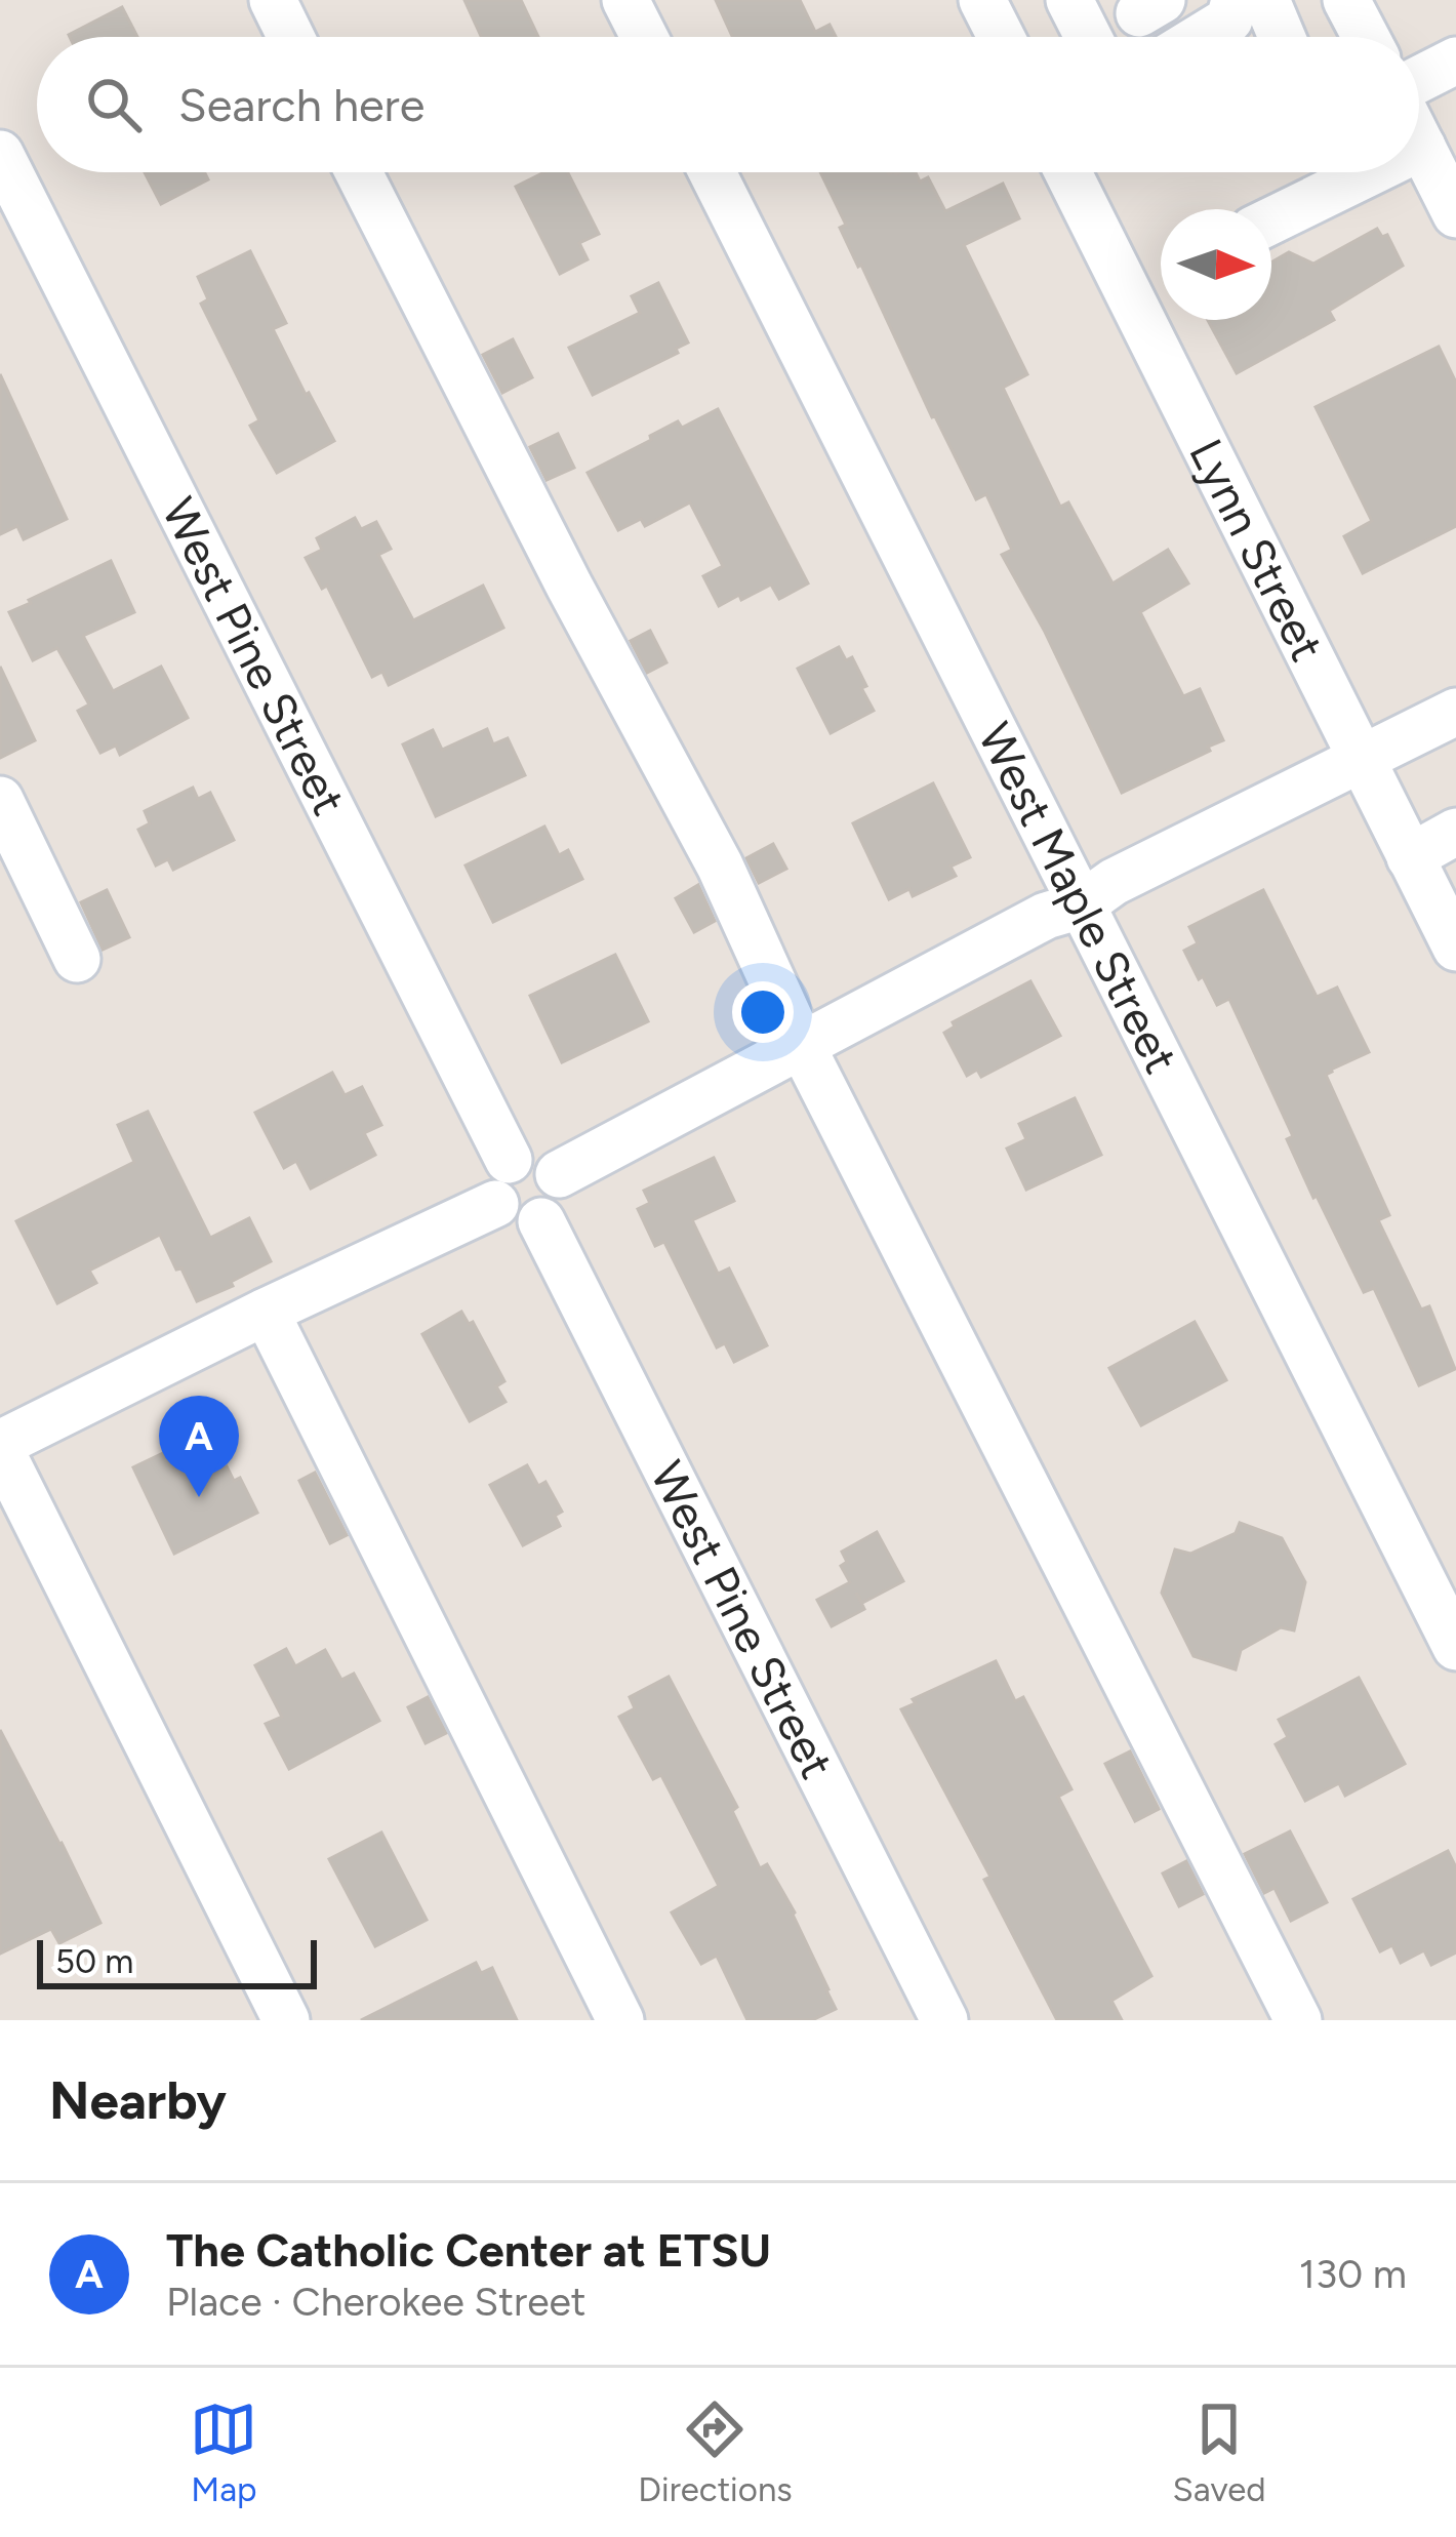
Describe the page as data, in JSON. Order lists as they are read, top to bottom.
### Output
{
  "streets": {
    "street": ["Lynn Street", "West Pine Street", "West Maple Street"]
  },
  "scale_bar": "50 m",
  "north": "right",
  "page": {
    "search": "Search here",
    "pins": "A",
    "scale": "50 m",
    "heading": "Nearby",
    "list": [
      {
        "mark": "A",
        "name": "The Catholic Center at ETSU",
        "note": "Place · Cherokee Street",
        "value": "130 m"
      }
    ],
    "nav": ["Map", "Directions", "Saved"]
  }
}
